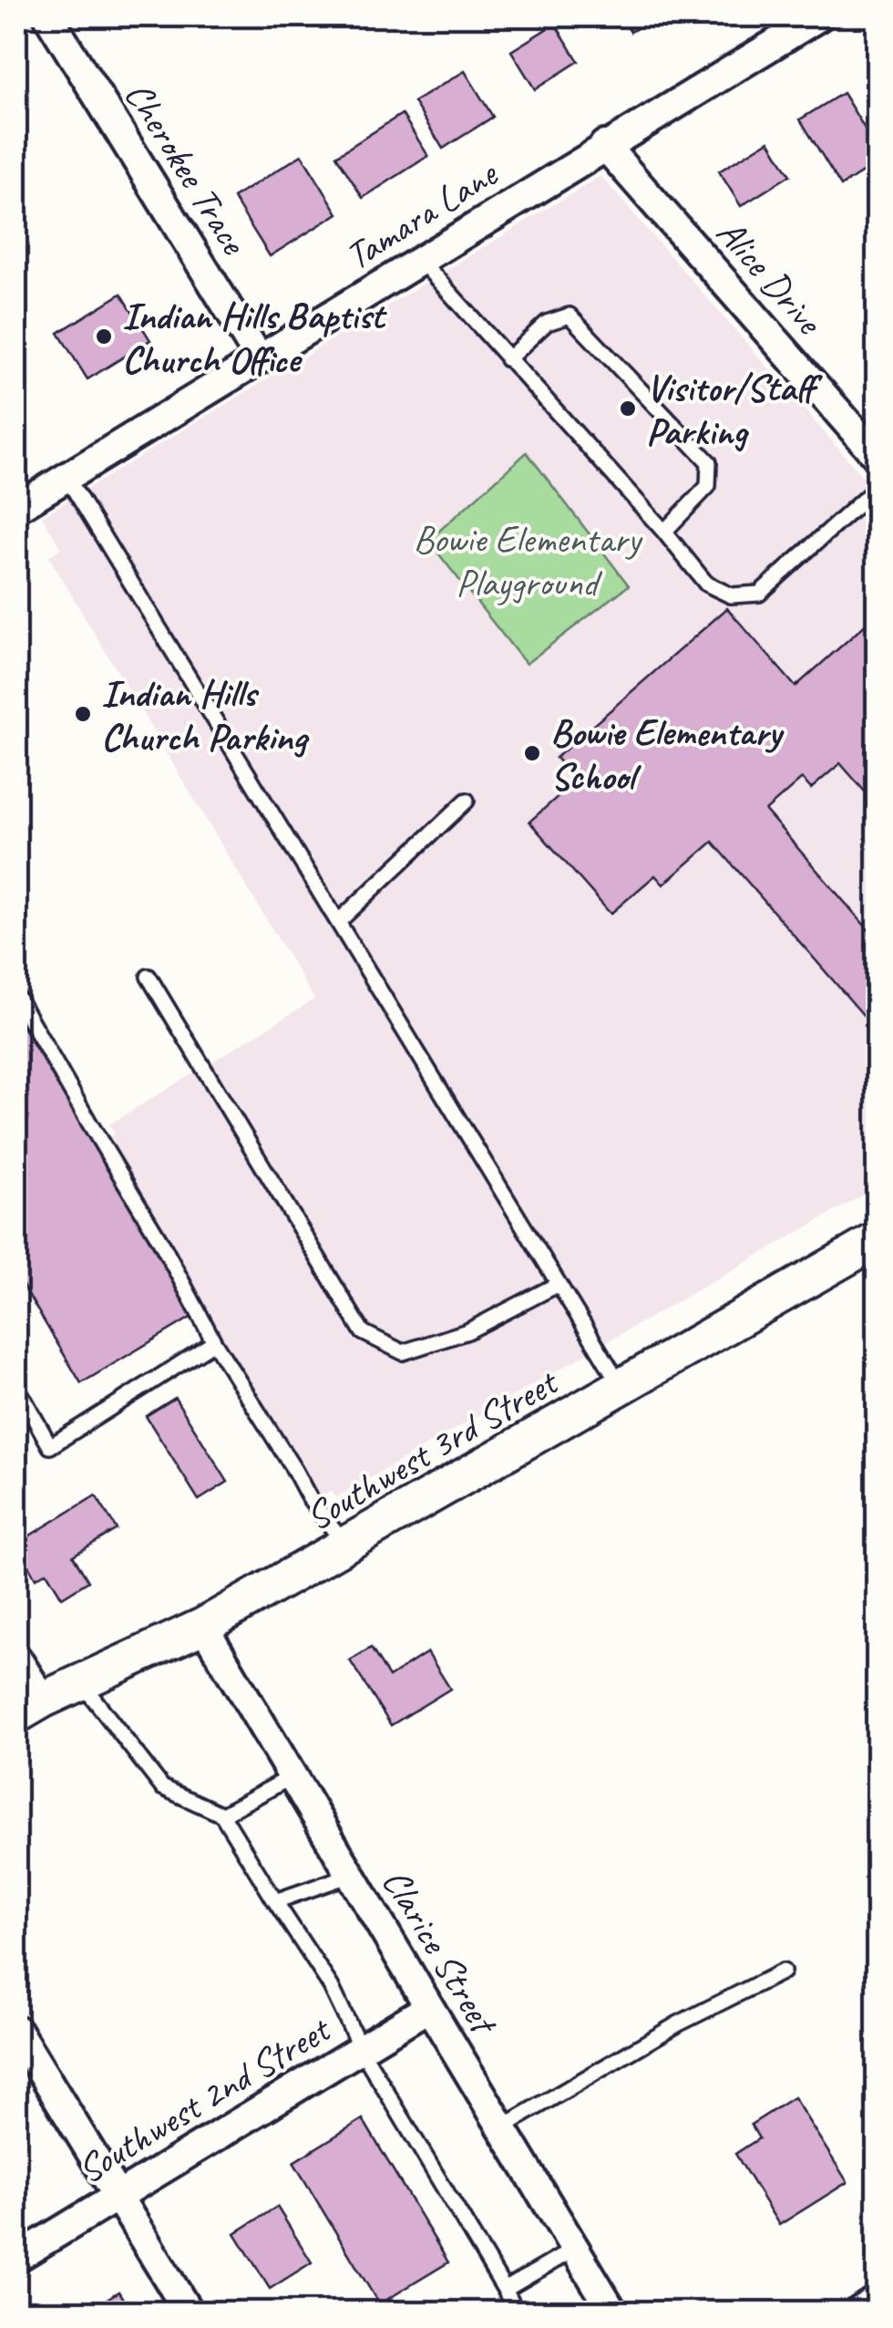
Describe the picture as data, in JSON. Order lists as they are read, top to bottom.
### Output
{
  "streets": {
    "street": [
      "Cherokee Trace",
      "Tamara Lane",
      "Alice Drive",
      "Southwest 3rd Street",
      "Clarice Street",
      "Southwest 2nd Street"
    ]
  },
  "crossings": [
    ["Cherokee Trace", "Tamara Lane"],
    ["Tamara Lane", "Alice Drive"],
    ["Southwest 3rd Street", "Clarice Street"],
    ["Clarice Street", "Southwest 2nd Street"]
  ],
  "parks": ["Bowie Elementary Playground"],
  "places": [
    "Indian Hills Baptist Church Office",
    "Visitor/Staff Parking",
    "Indian Hills Church Parking",
    "Bowie Elementary School"
  ]
}
